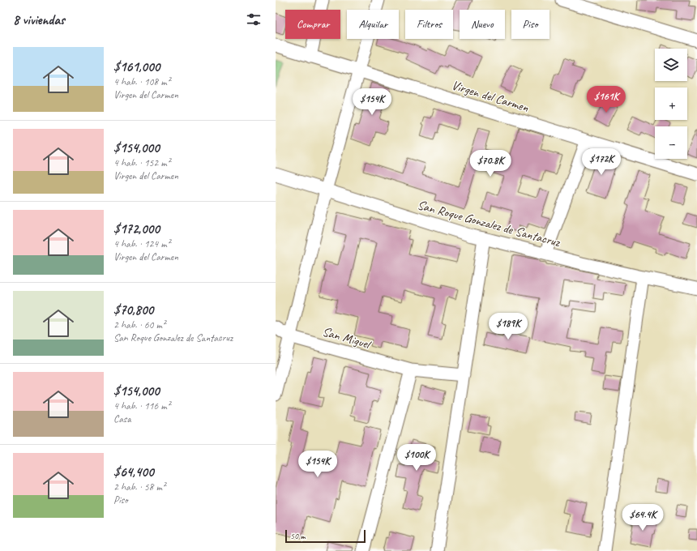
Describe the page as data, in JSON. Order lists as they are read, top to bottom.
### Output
{
  "streets": {
    "street": ["Virgen del Carmen", "San Roque Gonzalez de Santacruz", "San Miguel"]
  },
  "scale_bar": "50 m",
  "page": {
    "heading": "8 viviendas",
    "chip": [
      "Comprar",
      "Alquilar",
      "Filtros",
      "Nuevo",
      "Piso"
    ],
    "list": [
      {
        "name": "$161,000",
        "note": "4 hab. · 108 m² · Virgen del Carmen"
      },
      {
        "name": "$154,000",
        "note": "4 hab. · 152 m² · Virgen del Carmen"
      },
      {
        "name": "$172,000",
        "note": "4 hab. · 124 m² · Virgen del Carmen"
      },
      {
        "name": "$70,800",
        "note": "2 hab. · 60 m² · San Roque Gonzalez de Santacruz"
      },
      {
        "name": "$154,000",
        "note": "4 hab. · 116 m² · Casa"
      },
      {
        "name": "$64,400",
        "note": "2 hab. · 58 m² · Piso"
      }
    ],
    "map_buttons": ["+", "−"],
    "price": [
      "$161K",
      "$154K",
      "$172K",
      "$70.8K",
      "$189K",
      "$100K",
      "$154K",
      "$64.4K"
    ],
    "scale": "50 m"
  }
}
